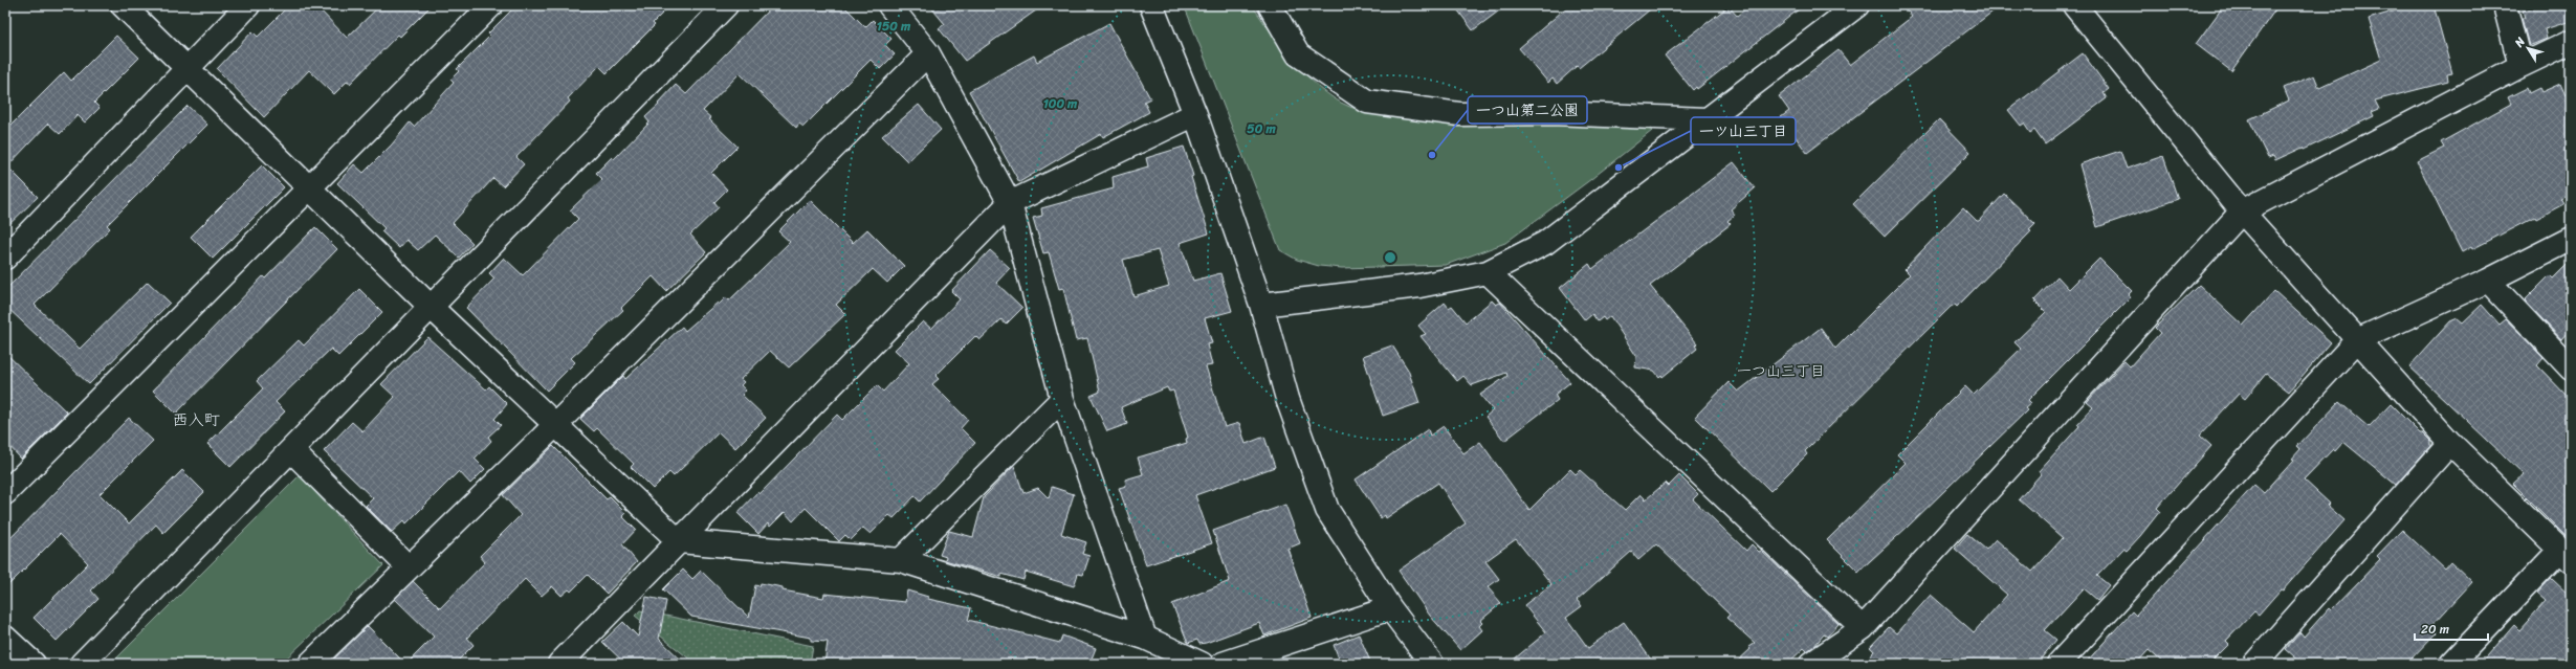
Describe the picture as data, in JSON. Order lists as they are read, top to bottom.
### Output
{
  "districts": ["一つ山三丁目", "西入町"],
  "places": ["一つ山第二公園", "一ツ山三丁目"],
  "scale_bar": "20 m",
  "north": "top left",
  "rings": ["150 m", "100 m", "50 m"]
}
